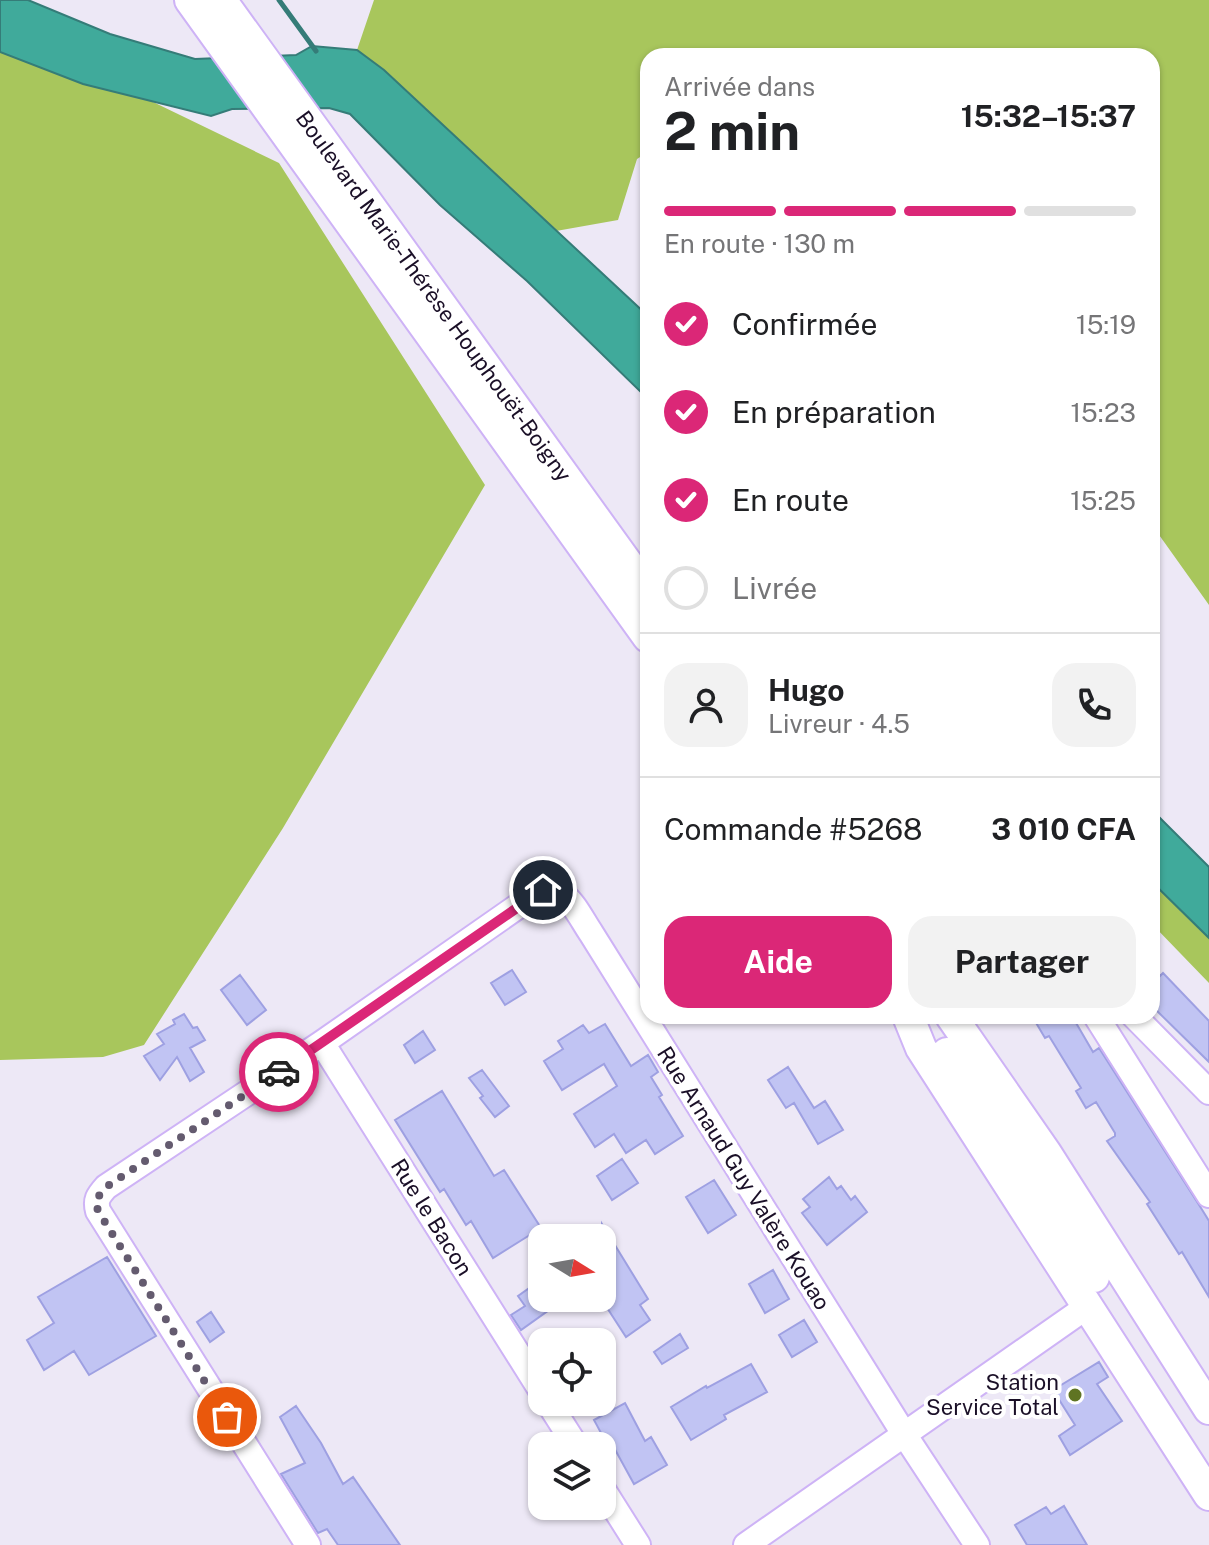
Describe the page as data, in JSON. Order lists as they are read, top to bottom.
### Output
{
  "streets": {
    "main road": ["Boulevard Marie-Thérèse Houphouët-Boigny"],
    "street": ["Rue Arnaud Guy Valère Kouao", "Rue le Bacon"]
  },
  "crossings": [
    ["Rue Arnaud Guy Valère Kouao", "Rue le Bacon"]
  ],
  "places": ["Station Service Total"],
  "north": "right",
  "page": {
    "heading": ["2 min", "Arrivée dans", "15:32–15:37"],
    "panel": [
      "Hugo",
      "Livreur · 4.5",
      "Commande #5268",
      "3 010 CFA"
    ],
    "bar": "En route · 130 m",
    "list": [
      ["Confirmée", "15:19"],
      ["En préparation", "15:23"],
      ["En route", "15:25"],
      "Livrée"
    ],
    "buttons": ["Aide", "Partager"]
  }
}
